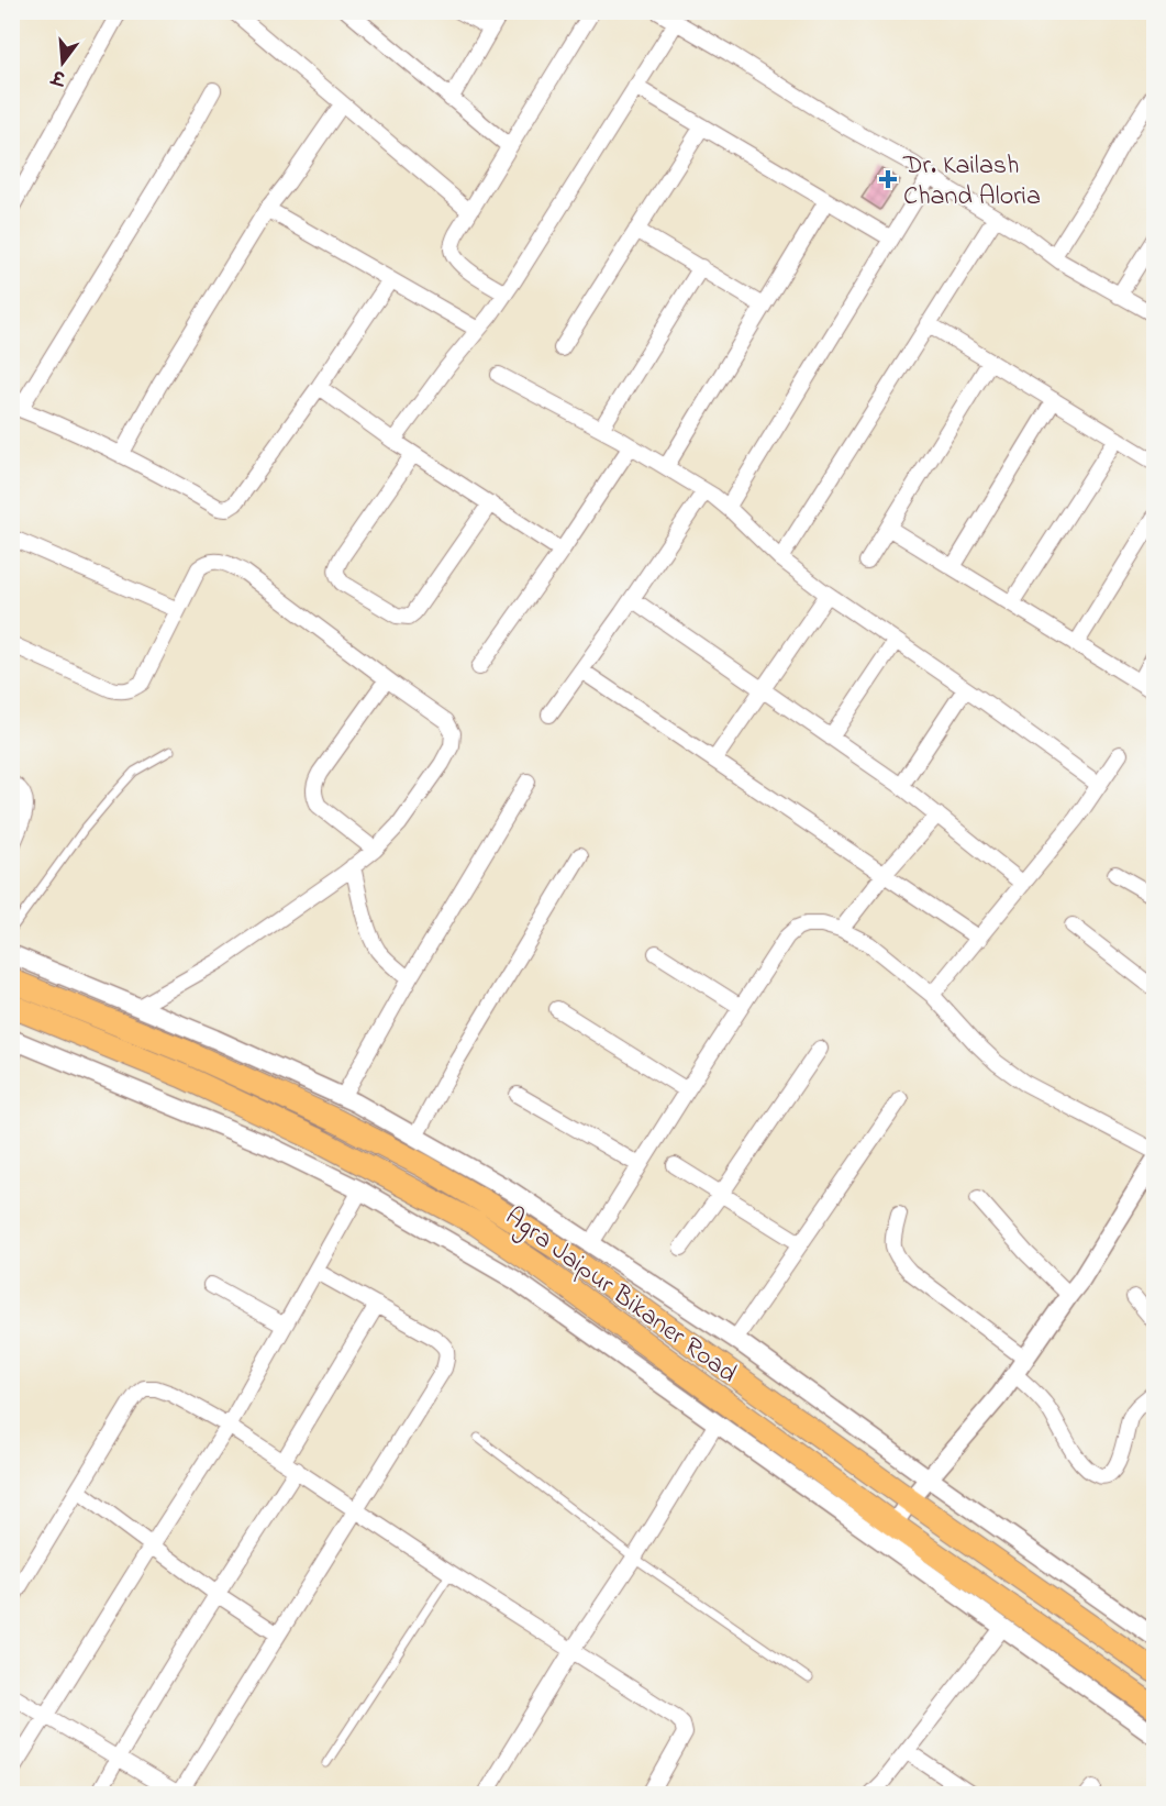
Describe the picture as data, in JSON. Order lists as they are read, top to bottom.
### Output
{
  "streets": {
    "highway": ["Agra Jaipur Bikaner Road"]
  },
  "places": {
    "health": ["Dr. Kailash Chand Aloria"]
  },
  "north": "bottom"
}
